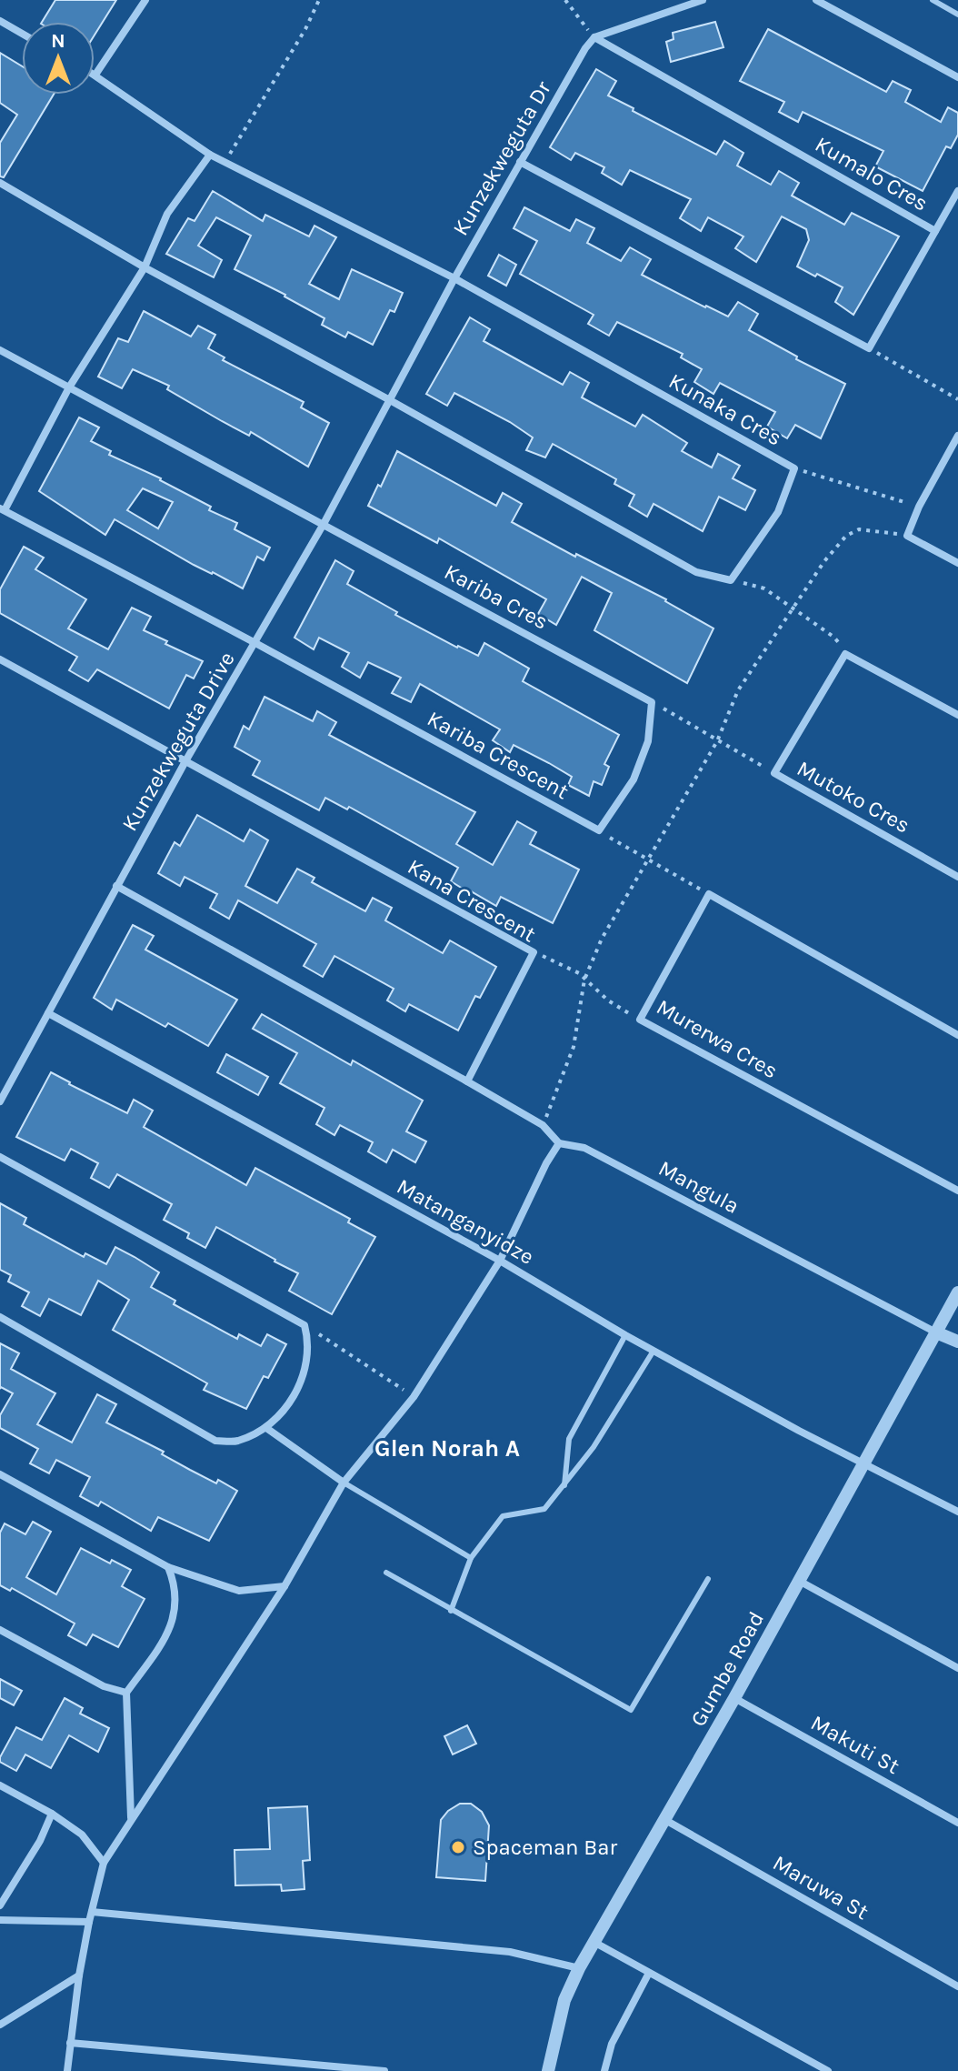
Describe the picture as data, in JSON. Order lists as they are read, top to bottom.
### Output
{
  "streets": {
    "street": [
      "Kunzekweguta Dr",
      "Kumalo Cres",
      "Kunaka Cres",
      "Kariba Cres",
      "Kunzekweguta Drive",
      "Kariba Crescent",
      "Mutoko Cres",
      "Kana Crescent",
      "Murerwa Cres",
      "Mangula",
      "Matanganyidze",
      "Gumbe Road",
      "Makuti St",
      "Maruwa St"
    ]
  },
  "crossings": [
    ["Kunzekweguta Dr", "Kumalo Cres"],
    ["Kunzekweguta Dr", "Kunaka Cres"],
    ["Kunzekweguta Dr", "Kunzekweguta Drive"],
    ["Kariba Cres", "Kunzekweguta Drive"],
    ["Kunzekweguta Drive", "Kariba Crescent"],
    ["Kunzekweguta Drive", "Kana Crescent"],
    ["Kunzekweguta Drive", "Matanganyidze"],
    ["Mangula", "Gumbe Road"],
    ["Matanganyidze", "Gumbe Road"],
    ["Gumbe Road", "Makuti St"],
    ["Gumbe Road", "Maruwa St"]
  ],
  "districts": ["Glen Norah A"],
  "places": ["Spaceman Bar"],
  "north": "top"
}
